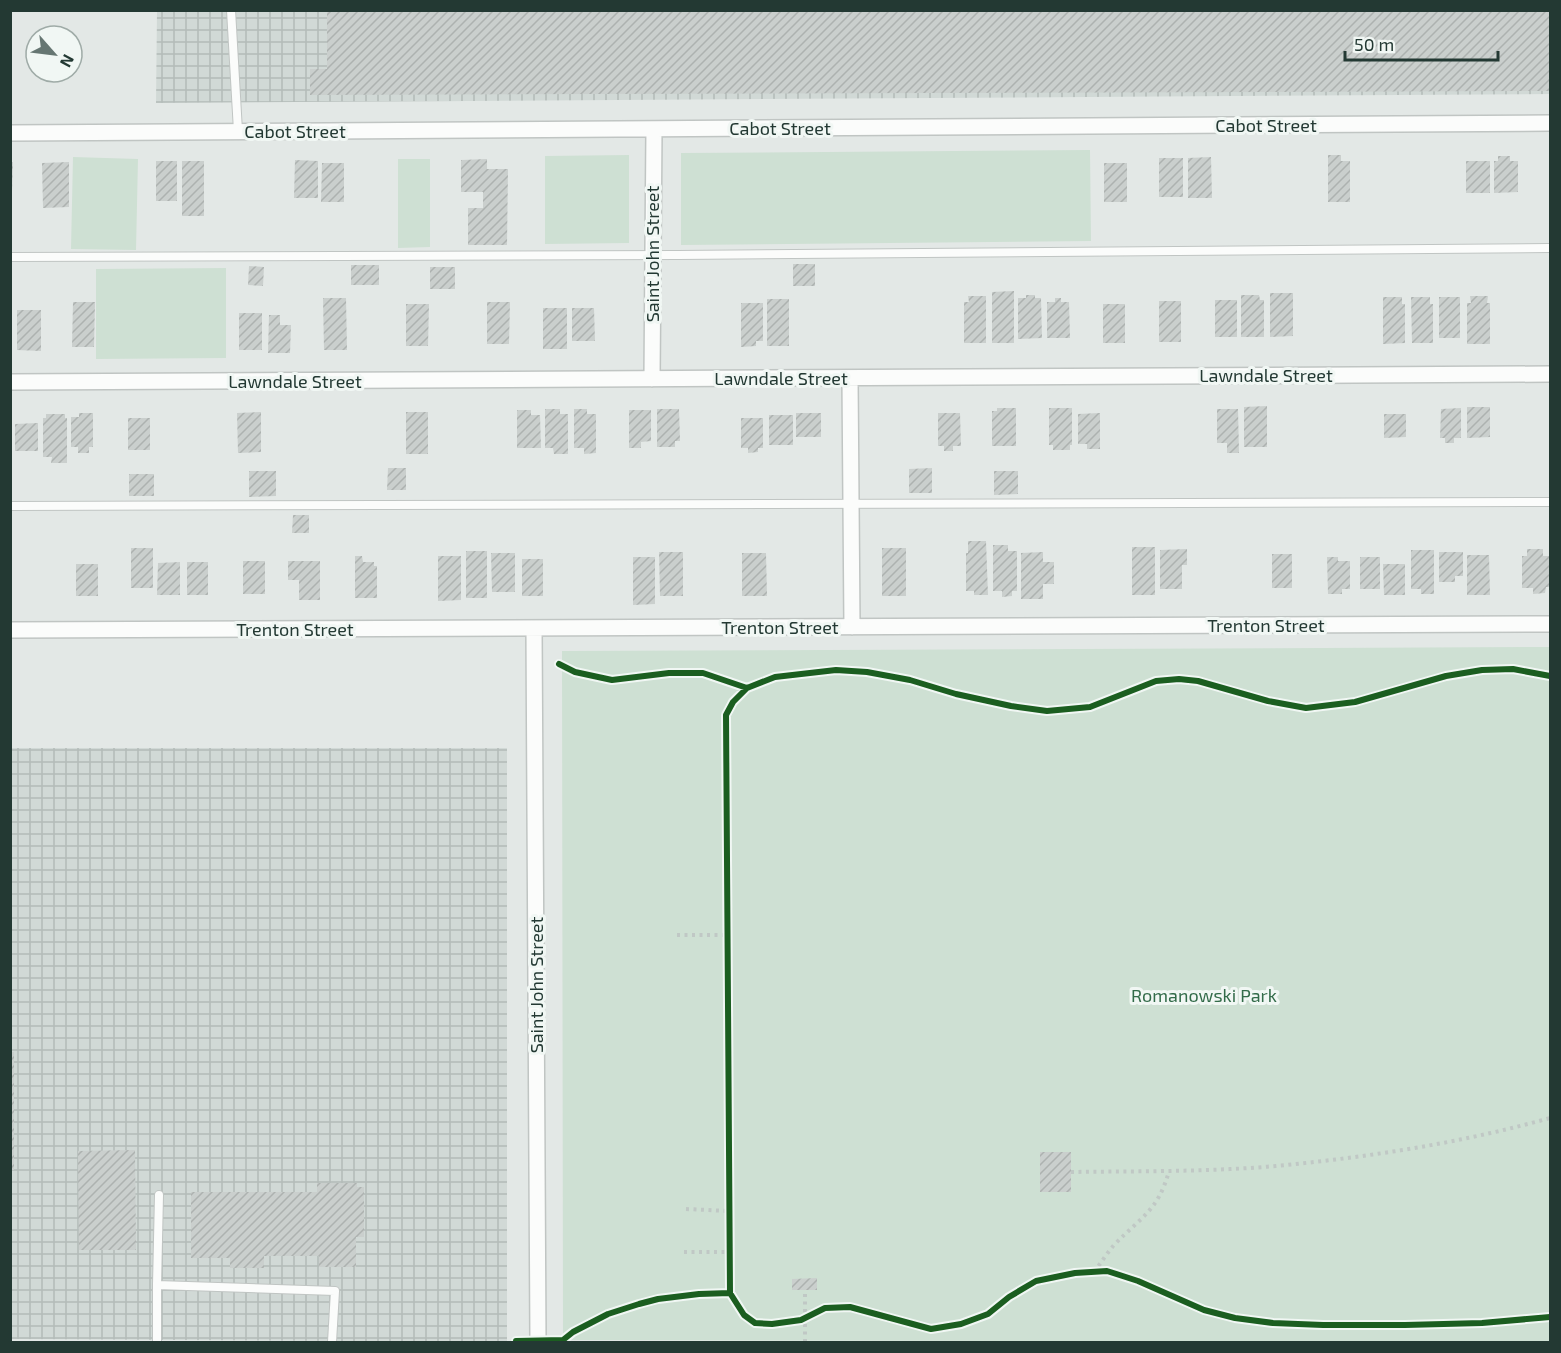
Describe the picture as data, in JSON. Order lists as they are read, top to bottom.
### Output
{
  "streets": {
    "street": [
      "Cabot Street",
      "Saint John Street",
      "Lawndale Street",
      "Trenton Street"
    ]
  },
  "crossings": [
    ["Cabot Street", "Saint John Street"],
    ["Saint John Street", "Lawndale Street"],
    ["Saint John Street", "Trenton Street"]
  ],
  "parks": ["Romanowski Park"],
  "scale_bar": "50 m",
  "north": "bottom right"
}
